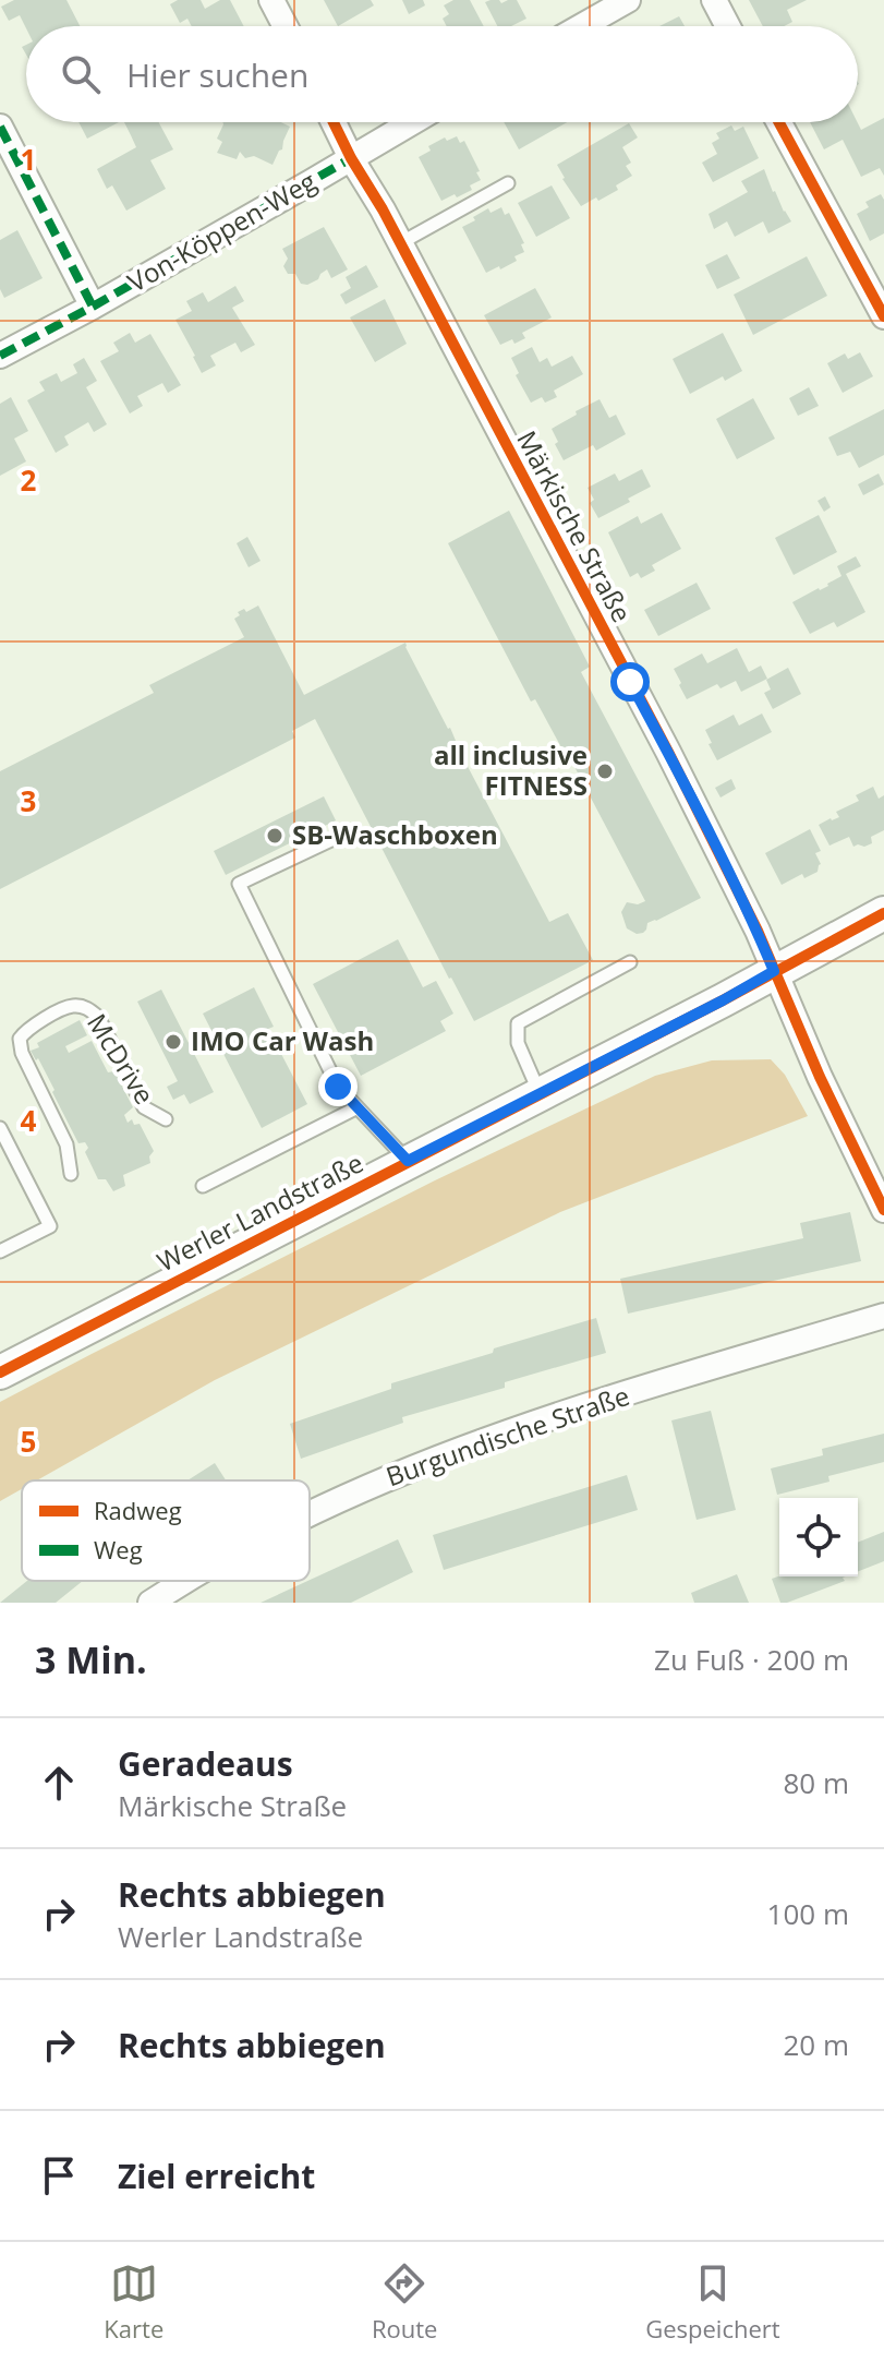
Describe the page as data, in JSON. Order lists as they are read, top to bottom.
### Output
{
  "streets": {
    "main road": ["Werler Landstraße"],
    "street": ["Von-Köppen-Weg", "Märkische Straße", "Burgundische Straße"],
    "lane": ["McDrive"]
  },
  "crossings": [
    ["Von-Köppen-Weg", "Märkische Straße"],
    ["Märkische Straße", "Werler Landstraße"]
  ],
  "places": ["all inclusive FITNESS", "SB-Waschboxen", "IMO Car Wash"],
  "legend": ["Radweg", "Weg"],
  "page": {
    "search": "Hier suchen",
    "heading": ["3 Min.", "Zu Fuß · 200 m"],
    "list": [
      ["Geradeaus", "Märkische Straße", "80 m"],
      ["Rechts abbiegen", "Werler Landstraße", "100 m"],
      ["Rechts abbiegen", "20 m"],
      "Ziel erreicht"
    ],
    "nav": ["Karte", "Route", "Gespeichert"]
  },
  "grid": {
    "rows": [
      "1",
      "2",
      "3",
      "4",
      "5"
    ]
  }
}
